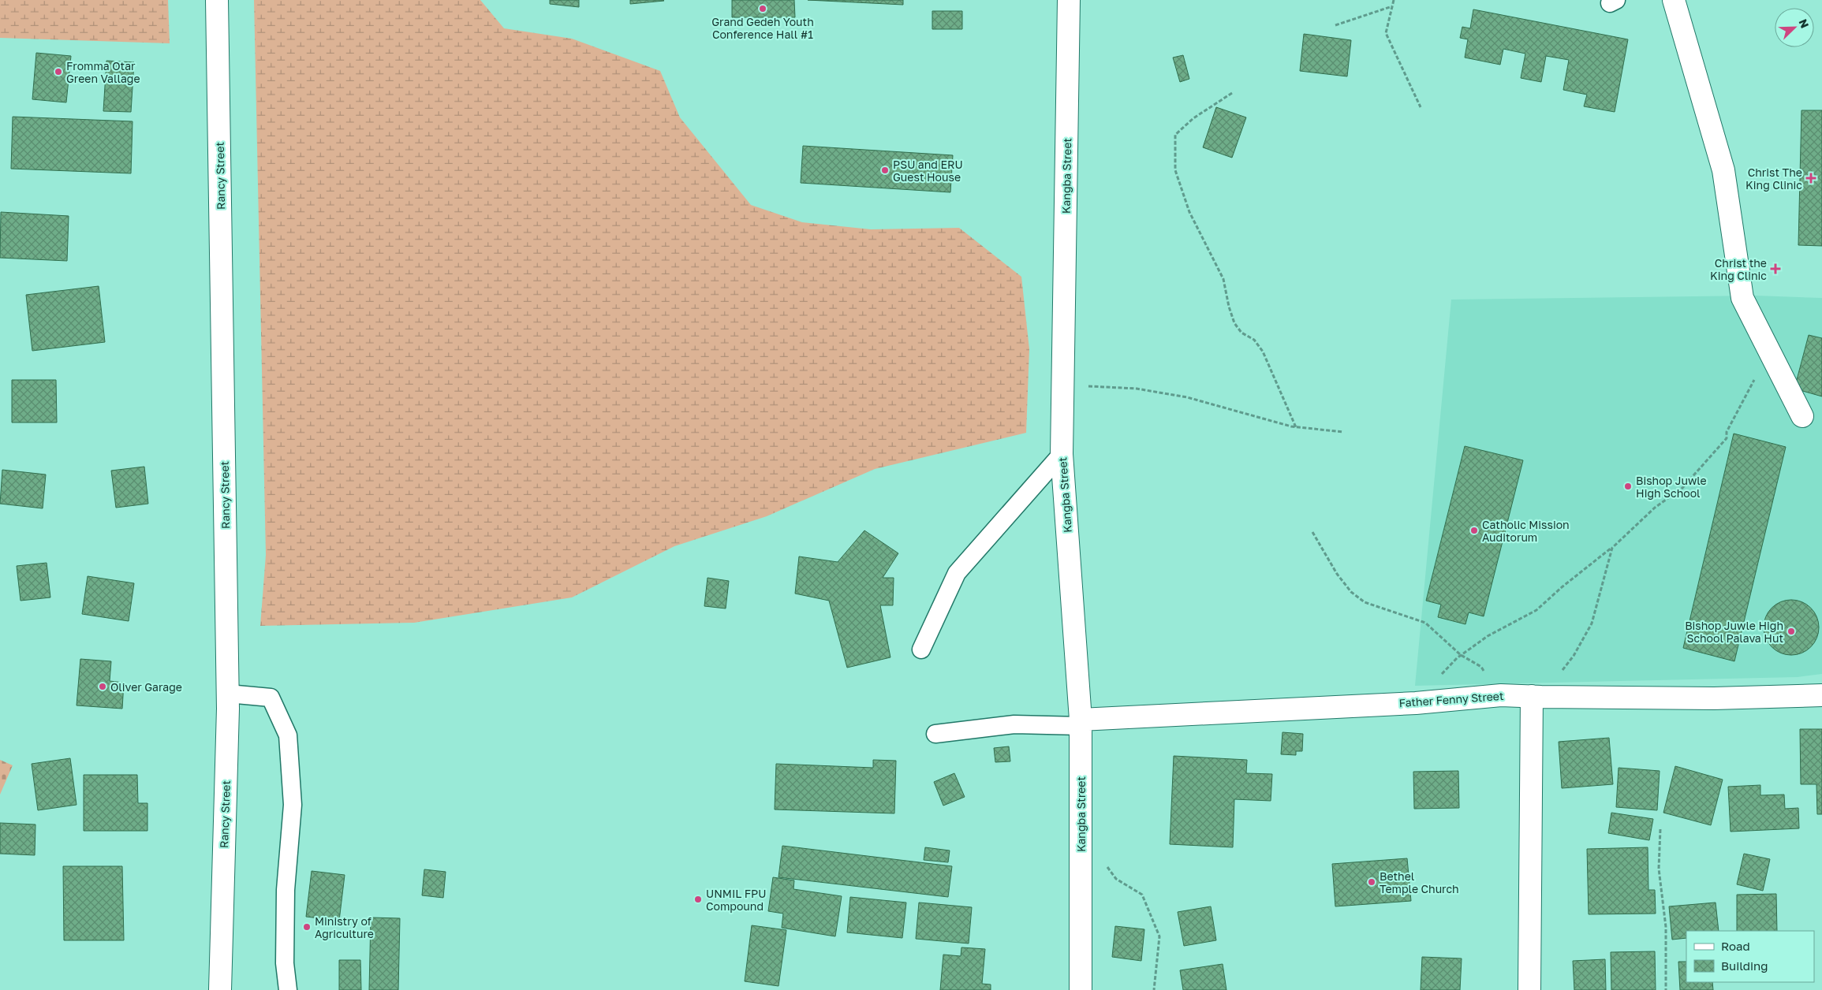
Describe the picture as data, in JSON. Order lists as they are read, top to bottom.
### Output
{
  "streets": {
    "street": ["Rancy Street", "Kangba Street", "Father Fenny Street"]
  },
  "crossings": [
    ["Kangba Street", "Father Fenny Street"]
  ],
  "places": {
    "other": [
      "Grand Gedeh Youth Conference Hall #1",
      "Fromma Otar Green Vallage",
      "PSU and ERU Guest House",
      "Bishop Juwle High School",
      "Catholic Mission Auditorum",
      "Bishop Juwle High School Palava Hut",
      "Oliver Garage",
      "Bethel Temple Church",
      "UNMIL FPU Compound",
      "Ministry of Agriculture"
    ],
    "health": ["Christ The King Clinic", "Christ the King Clinic"]
  },
  "legend": ["Road", "Building"],
  "north": "top right"
}
